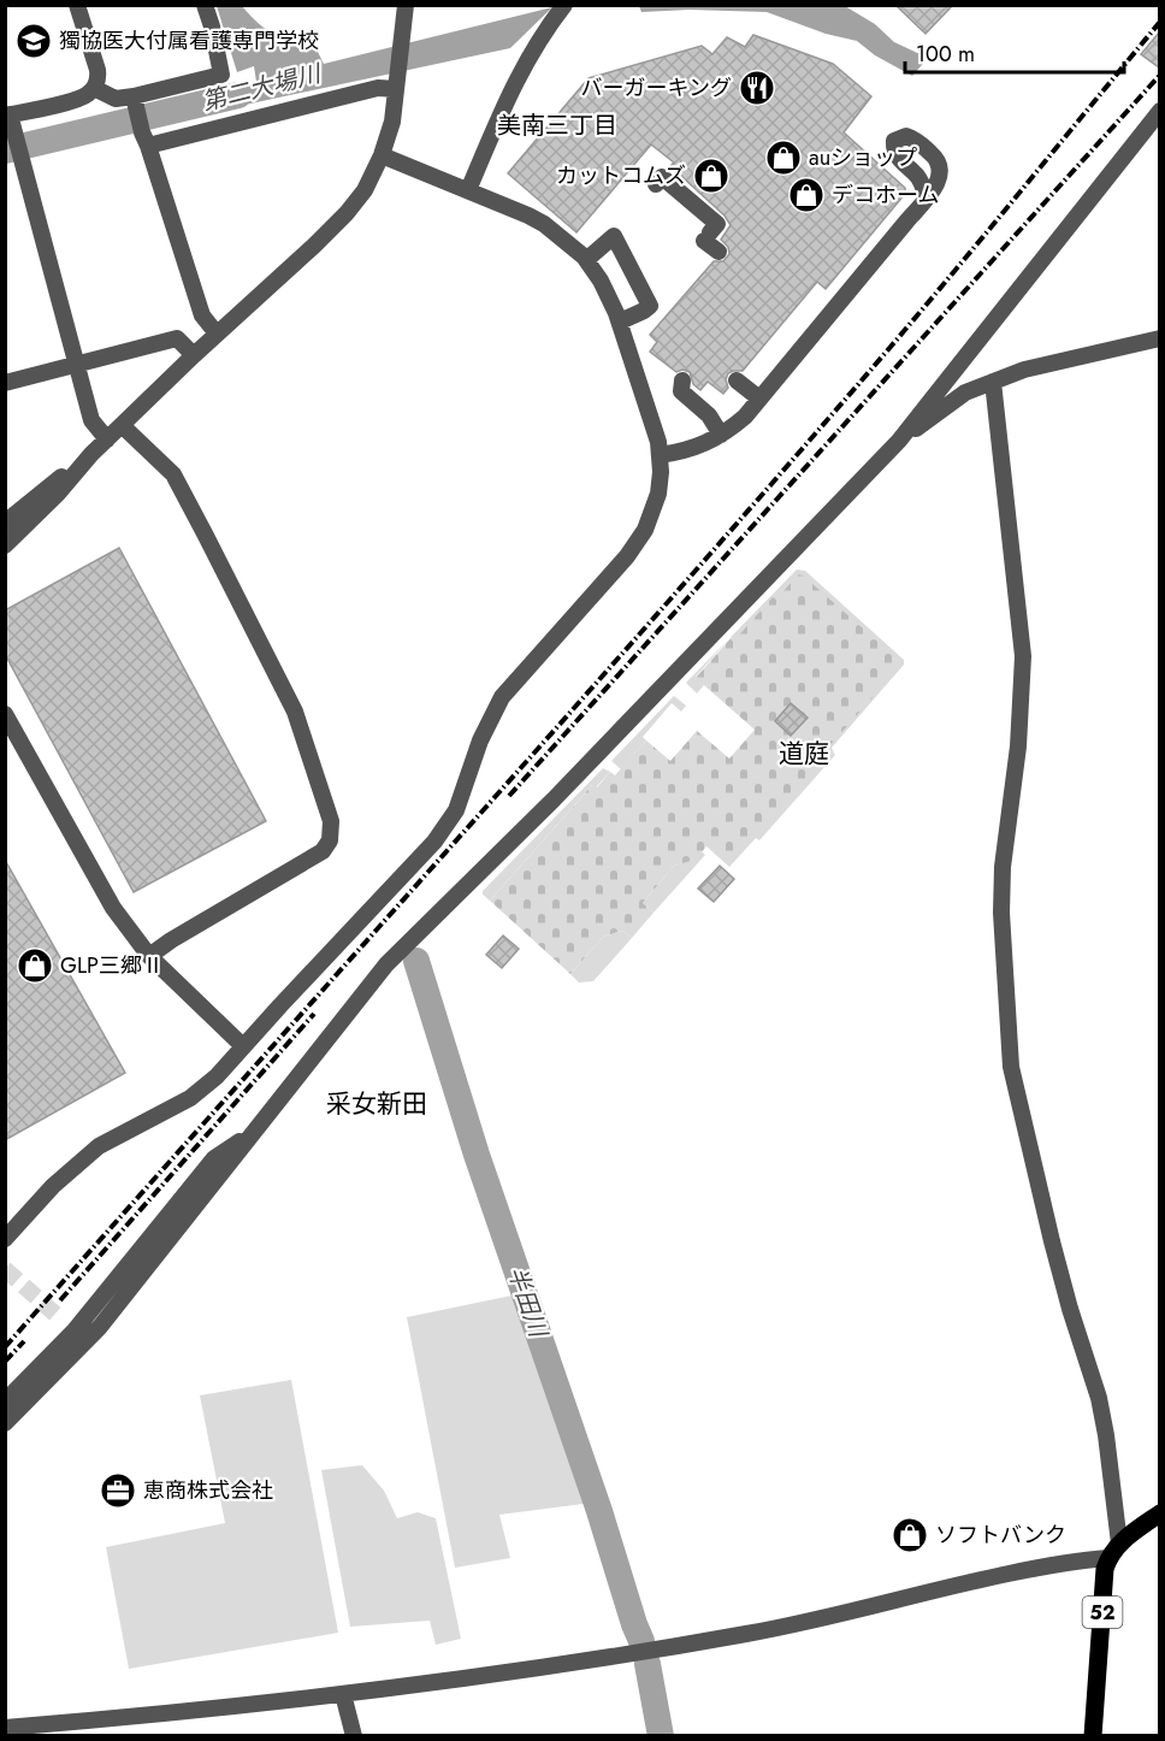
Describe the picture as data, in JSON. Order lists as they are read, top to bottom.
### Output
{
  "streets": {
    "main road": ["52"]
  },
  "districts": ["美南三丁目", "道庭", "采女新田"],
  "water": ["第二大場川", "半田川"],
  "places": {
    "school or university": ["獨協医大付属看護専門学校"],
    "restaurant": ["バーガーキング"],
    "shop": [
      "auショップ",
      "カットコムズ",
      "デコホーム",
      "GLP三郷Ⅱ",
      "ソフトバンク"
    ],
    "office": ["恵商株式会社"]
  },
  "scale_bar": "100 m"
}
